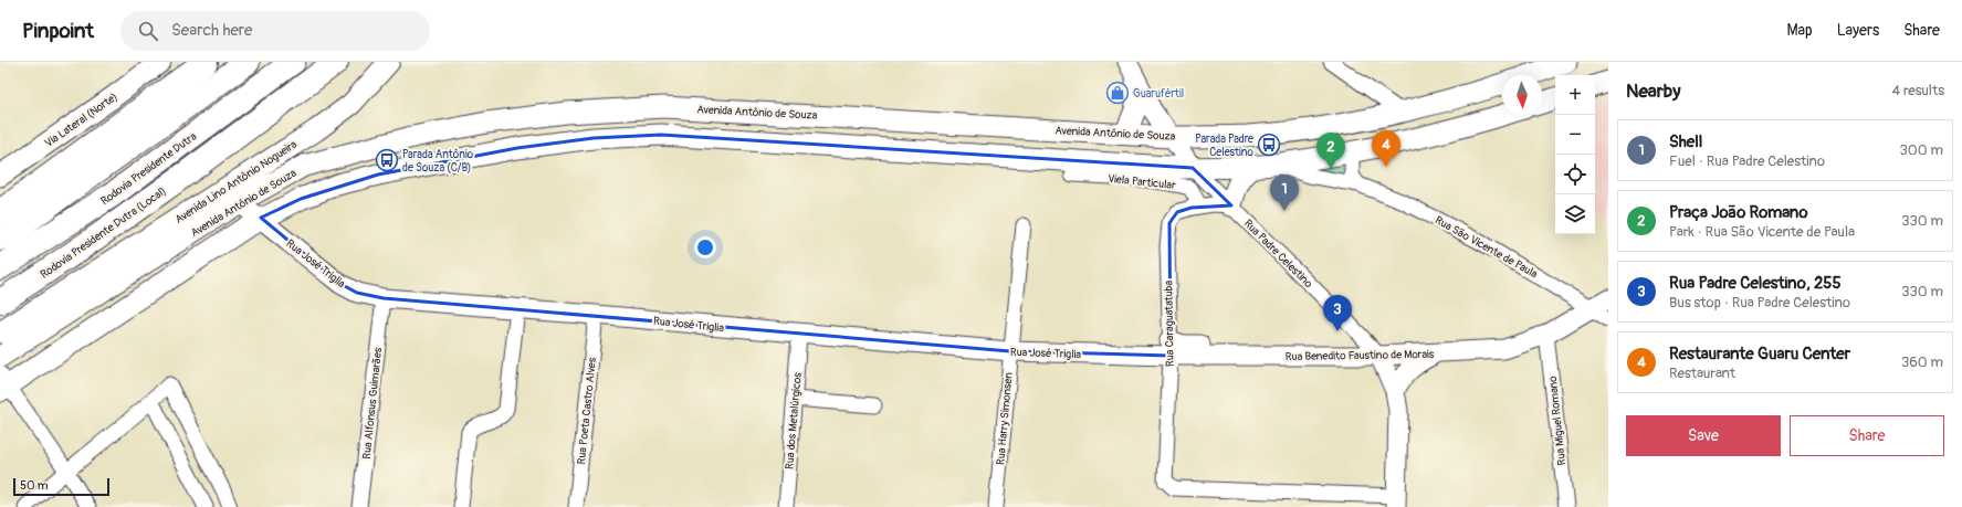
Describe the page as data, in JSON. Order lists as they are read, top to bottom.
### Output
{
  "streets": {
    "highway": ["Rodovia Presidente Dutra", "Rodovia Presidente Dutra (Local)"],
    "main road": ["Avenida Antônio de Souza", "Via Lateral (Norte)", "Avenida Lino Antônio Nogueira"],
    "street": [
      "Viela Particular",
      "Rua São Vicente de Paula",
      "Rua Padre Celestino",
      "Rua José Triglia",
      "Rua Caraguatatuba",
      "Rua Benedito Faustino de Morais",
      "Rua Alfonsus Guimarães",
      "Rua Poeta Castro Alves",
      "Rua Harry Simonsen",
      "Rua dos Metalúrgicos",
      "Rua Miguel Romano"
    ]
  },
  "crossings": [
    ["Avenida Antônio de Souza", "Rua São Vicente de Paula"],
    ["Avenida Antônio de Souza", "Rua Padre Celestino"],
    ["Avenida Antônio de Souza", "Rua José Triglia"],
    ["Viela Particular", "Rua Caraguatatuba"],
    ["Rua São Vicente de Paula", "Rua Benedito Faustino de Morais"],
    ["Rua Padre Celestino", "Rua Caraguatatuba"],
    ["Rua Padre Celestino", "Rua Benedito Faustino de Morais"],
    ["Rua José Triglia", "Rua Caraguatatuba"],
    ["Rua José Triglia", "Rua Benedito Faustino de Morais"],
    ["Rua José Triglia", "Rua Alfonsus Guimarães"],
    ["Rua José Triglia", "Rua Poeta Castro Alves"],
    ["Rua José Triglia", "Rua Harry Simonsen"],
    ["Rua José Triglia", "Rua dos Metalúrgicos"],
    ["Rua Caraguatatuba", "Rua Benedito Faustino de Morais"],
    ["Rua Benedito Faustino de Morais", "Rua Miguel Romano"]
  ],
  "places": {
    "shop": ["Guarufértil"],
    "bus stop": ["Parada Padre Celestino", "Parada Antônio de Souza (C/B)"]
  },
  "scale_bar": "50 m",
  "north": "bottom",
  "page": {
    "header": "Pinpoint",
    "search": "Search here",
    "nav": ["Map", "Layers", "Share"],
    "heading": ["Nearby", "4 results"],
    "map_buttons": ["+", "−"],
    "list": [
      {
        "mark": "1",
        "name": "Shell",
        "note": "Fuel · Rua Padre Celestino",
        "value": "300 m"
      },
      {
        "mark": "2",
        "name": "Praça João Romano",
        "note": "Park · Rua São Vicente de Paula",
        "value": "330 m"
      },
      {
        "mark": "3",
        "name": "Rua Padre Celestino, 255",
        "note": "Bus stop · Rua Padre Celestino",
        "value": "330 m"
      },
      {
        "mark": "4",
        "name": "Restaurante Guaru Center",
        "note": "Restaurant",
        "value": "360 m"
      }
    ],
    "pins": [
      "4",
      "2",
      "1",
      "3"
    ],
    "buttons": ["Save", "Share"],
    "scale": "50 m"
  }
}
